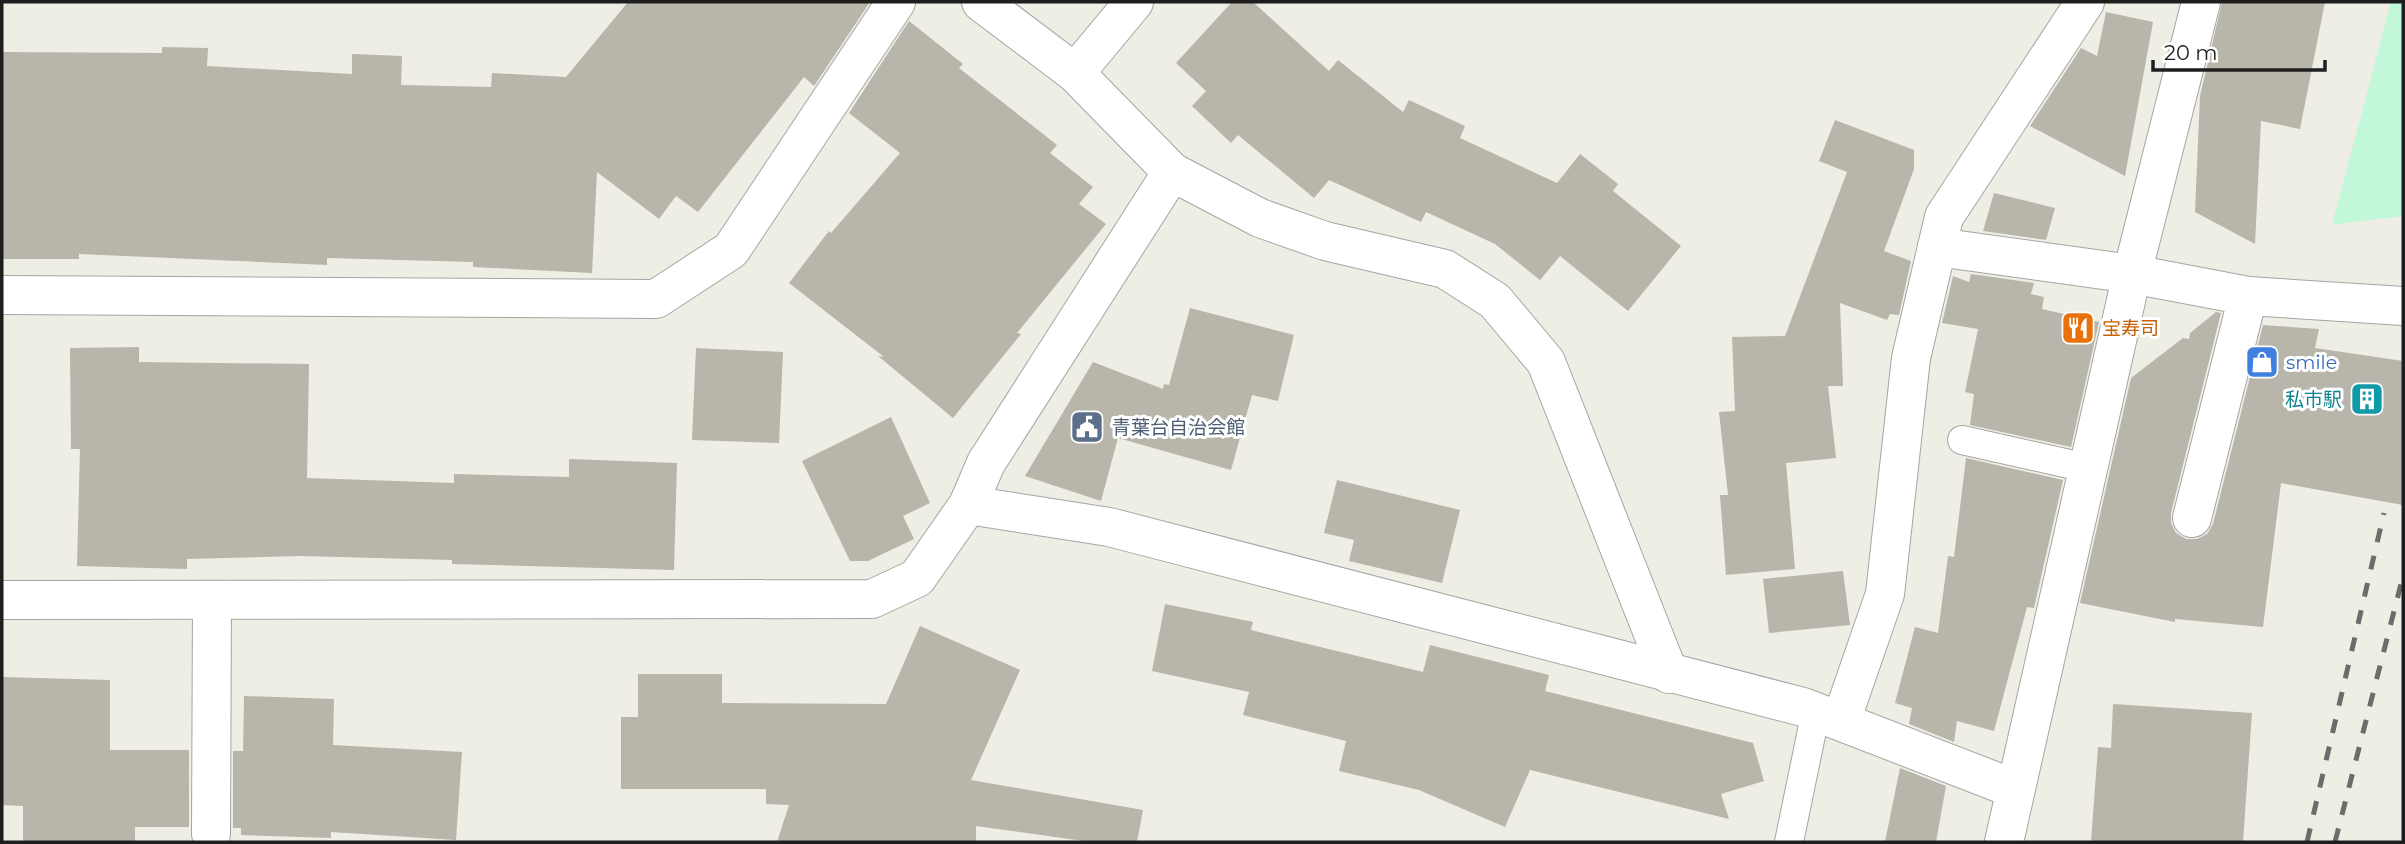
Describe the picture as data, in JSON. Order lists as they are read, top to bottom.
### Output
{
  "places": {
    "restaurant": ["宝寿司"],
    "shop": ["smile"],
    "building": ["私市駅"],
    "public building": ["青葉台自治会館"]
  },
  "scale_bar": "20 m"
}
